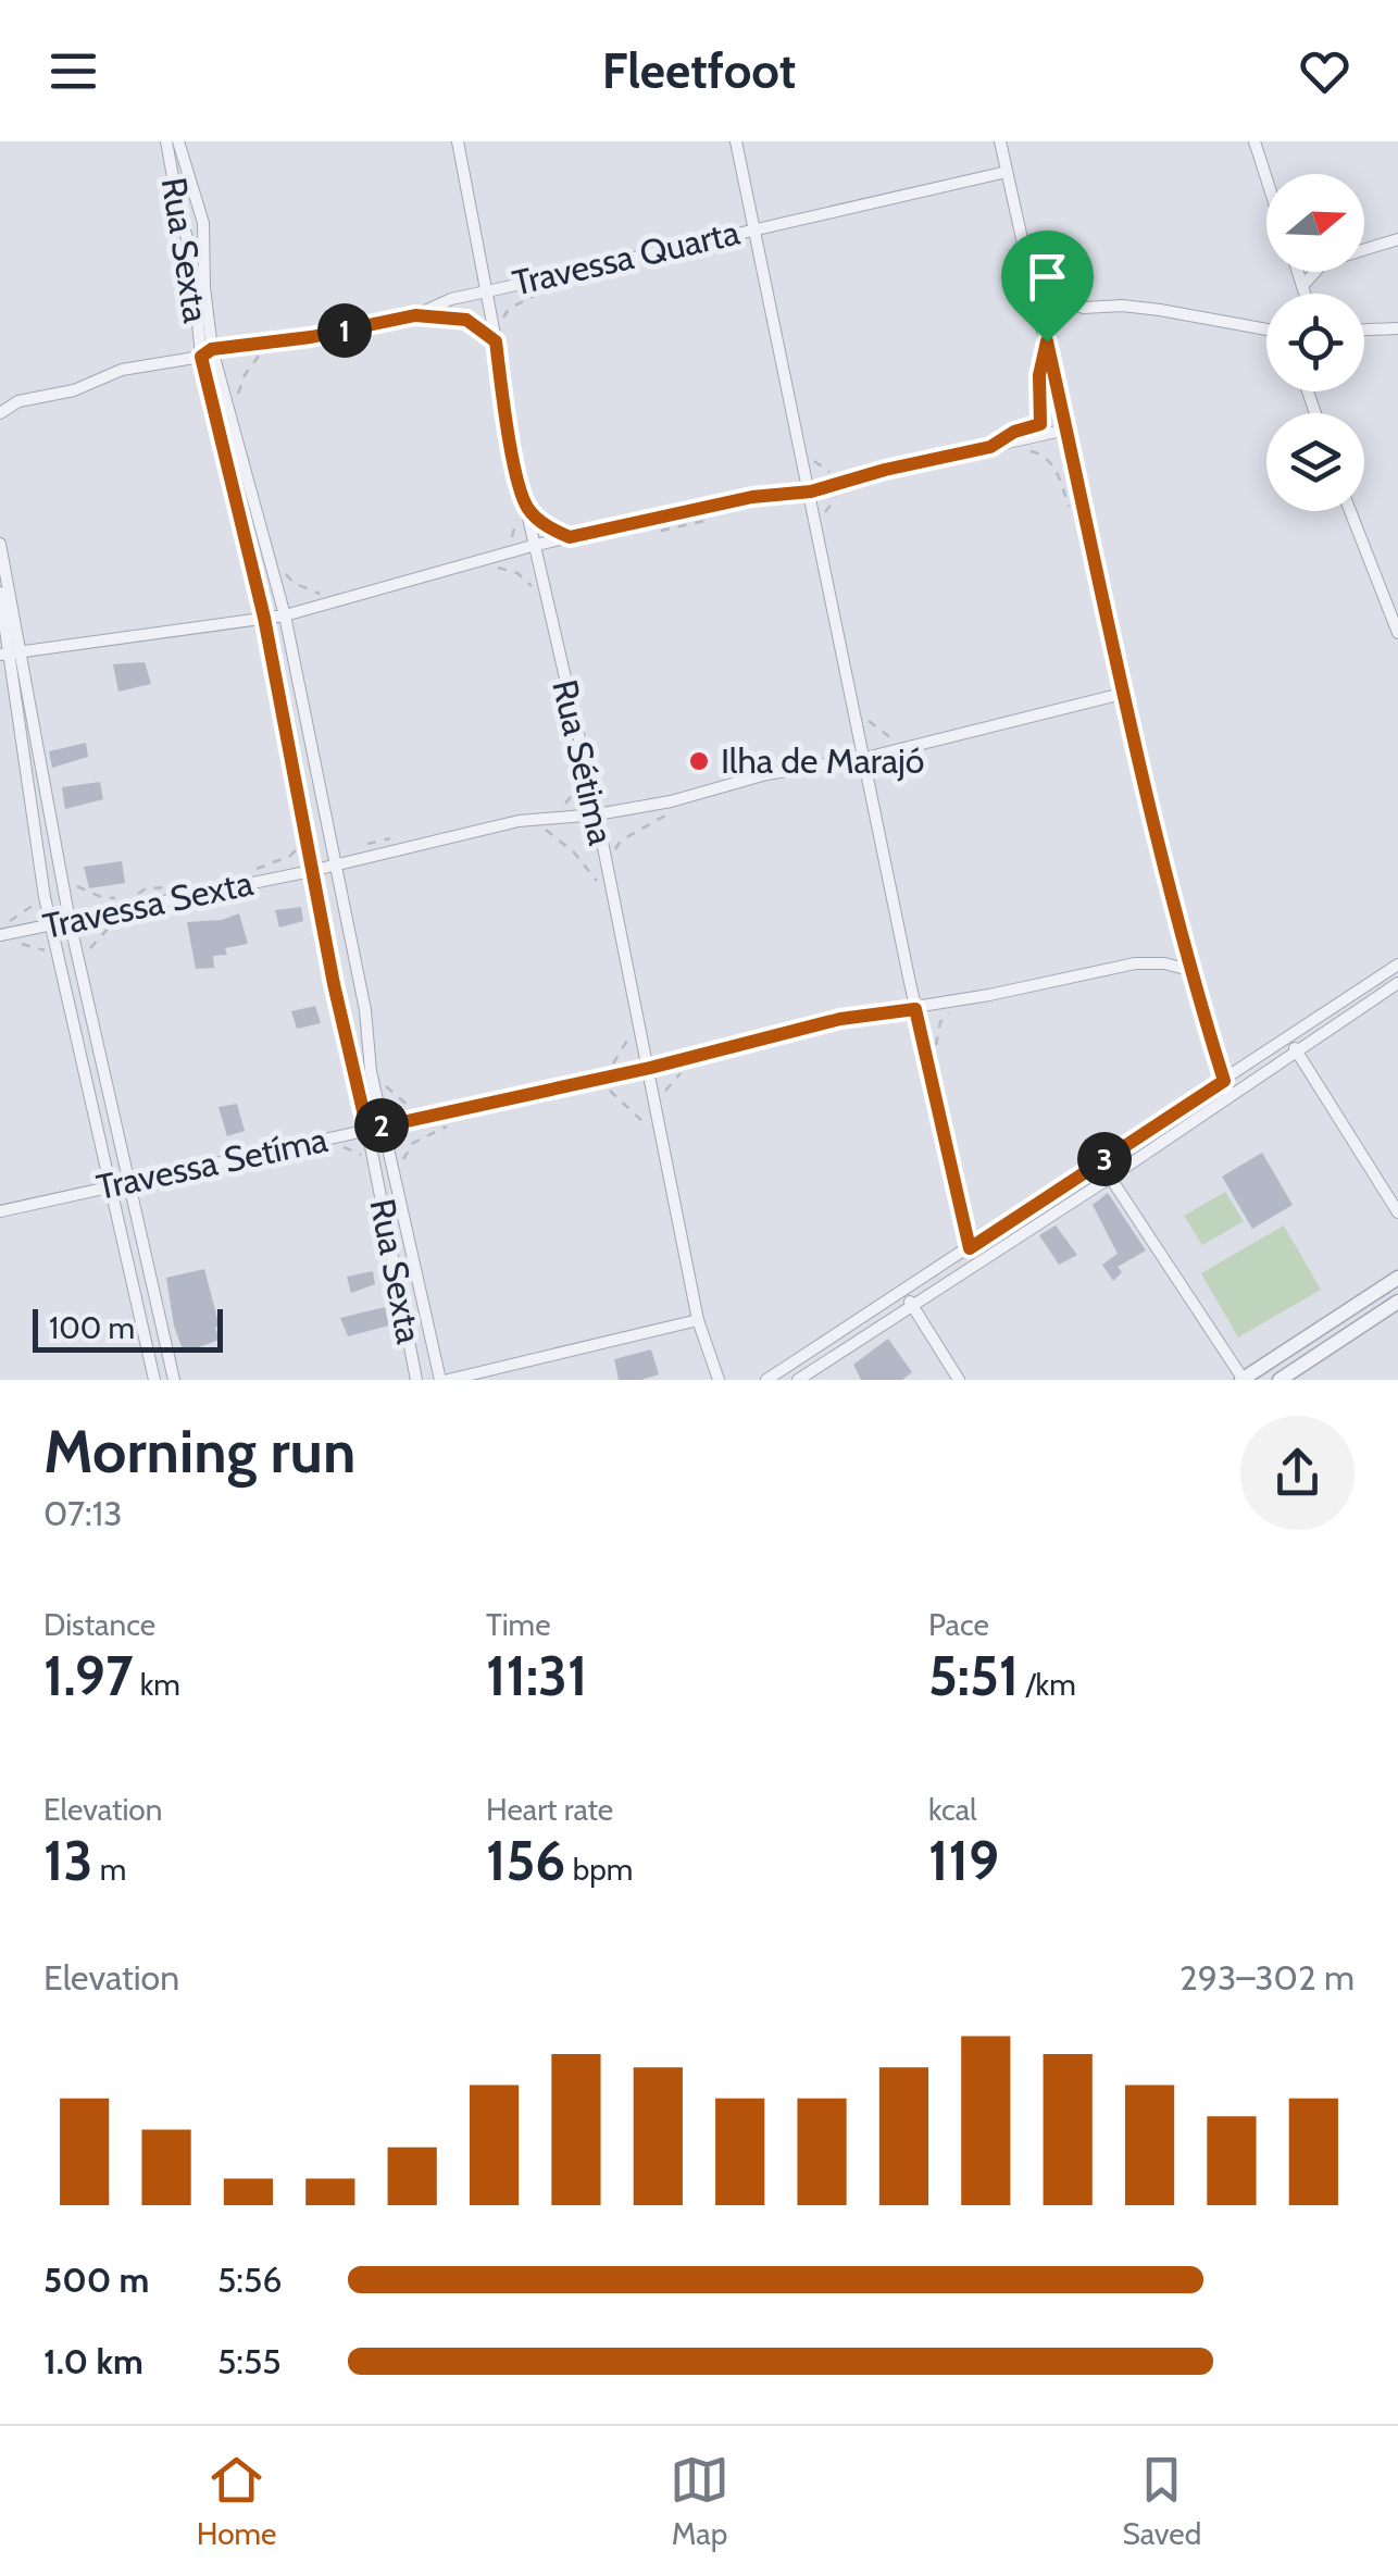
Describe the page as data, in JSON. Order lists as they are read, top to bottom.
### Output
{
  "streets": {
    "street": [
      "Rua Sexta",
      "Travessa Quarta",
      "Rua Sétima",
      "Travessa Sexta",
      "Travessa Setíma"
    ]
  },
  "crossings": [
    ["Rua Sexta", "Travessa Quarta"],
    ["Rua Sexta", "Travessa Sexta"],
    ["Rua Sexta", "Travessa Setíma"],
    ["Travessa Quarta", "Rua Sétima"],
    ["Rua Sétima", "Travessa Sexta"],
    ["Rua Sétima", "Travessa Setíma"]
  ],
  "places": ["Ilha de Marajó"],
  "scale_bar": "100 m",
  "north": "right",
  "page": {
    "header": "Fleetfoot",
    "pins": ["1", "2", "3"],
    "scale": "100 m",
    "heading": ["Morning run", "07:13"],
    "stats": [
      ["Distance", "1.97 km"],
      ["Time", "11:31"],
      ["Pace", "5:51 /km"],
      ["Elevation", "13 m"],
      ["Heart rate", "156 bpm"],
      ["kcal", "119"]
    ],
    "chart": ["Elevation", "293–302 m"],
    "list": [
      {
        "name": "500 m",
        "note": "5:56"
      },
      {
        "name": "1.0 km",
        "note": "5:55"
      }
    ],
    "tabs": ["Home", "Map", "Saved"]
  }
}
